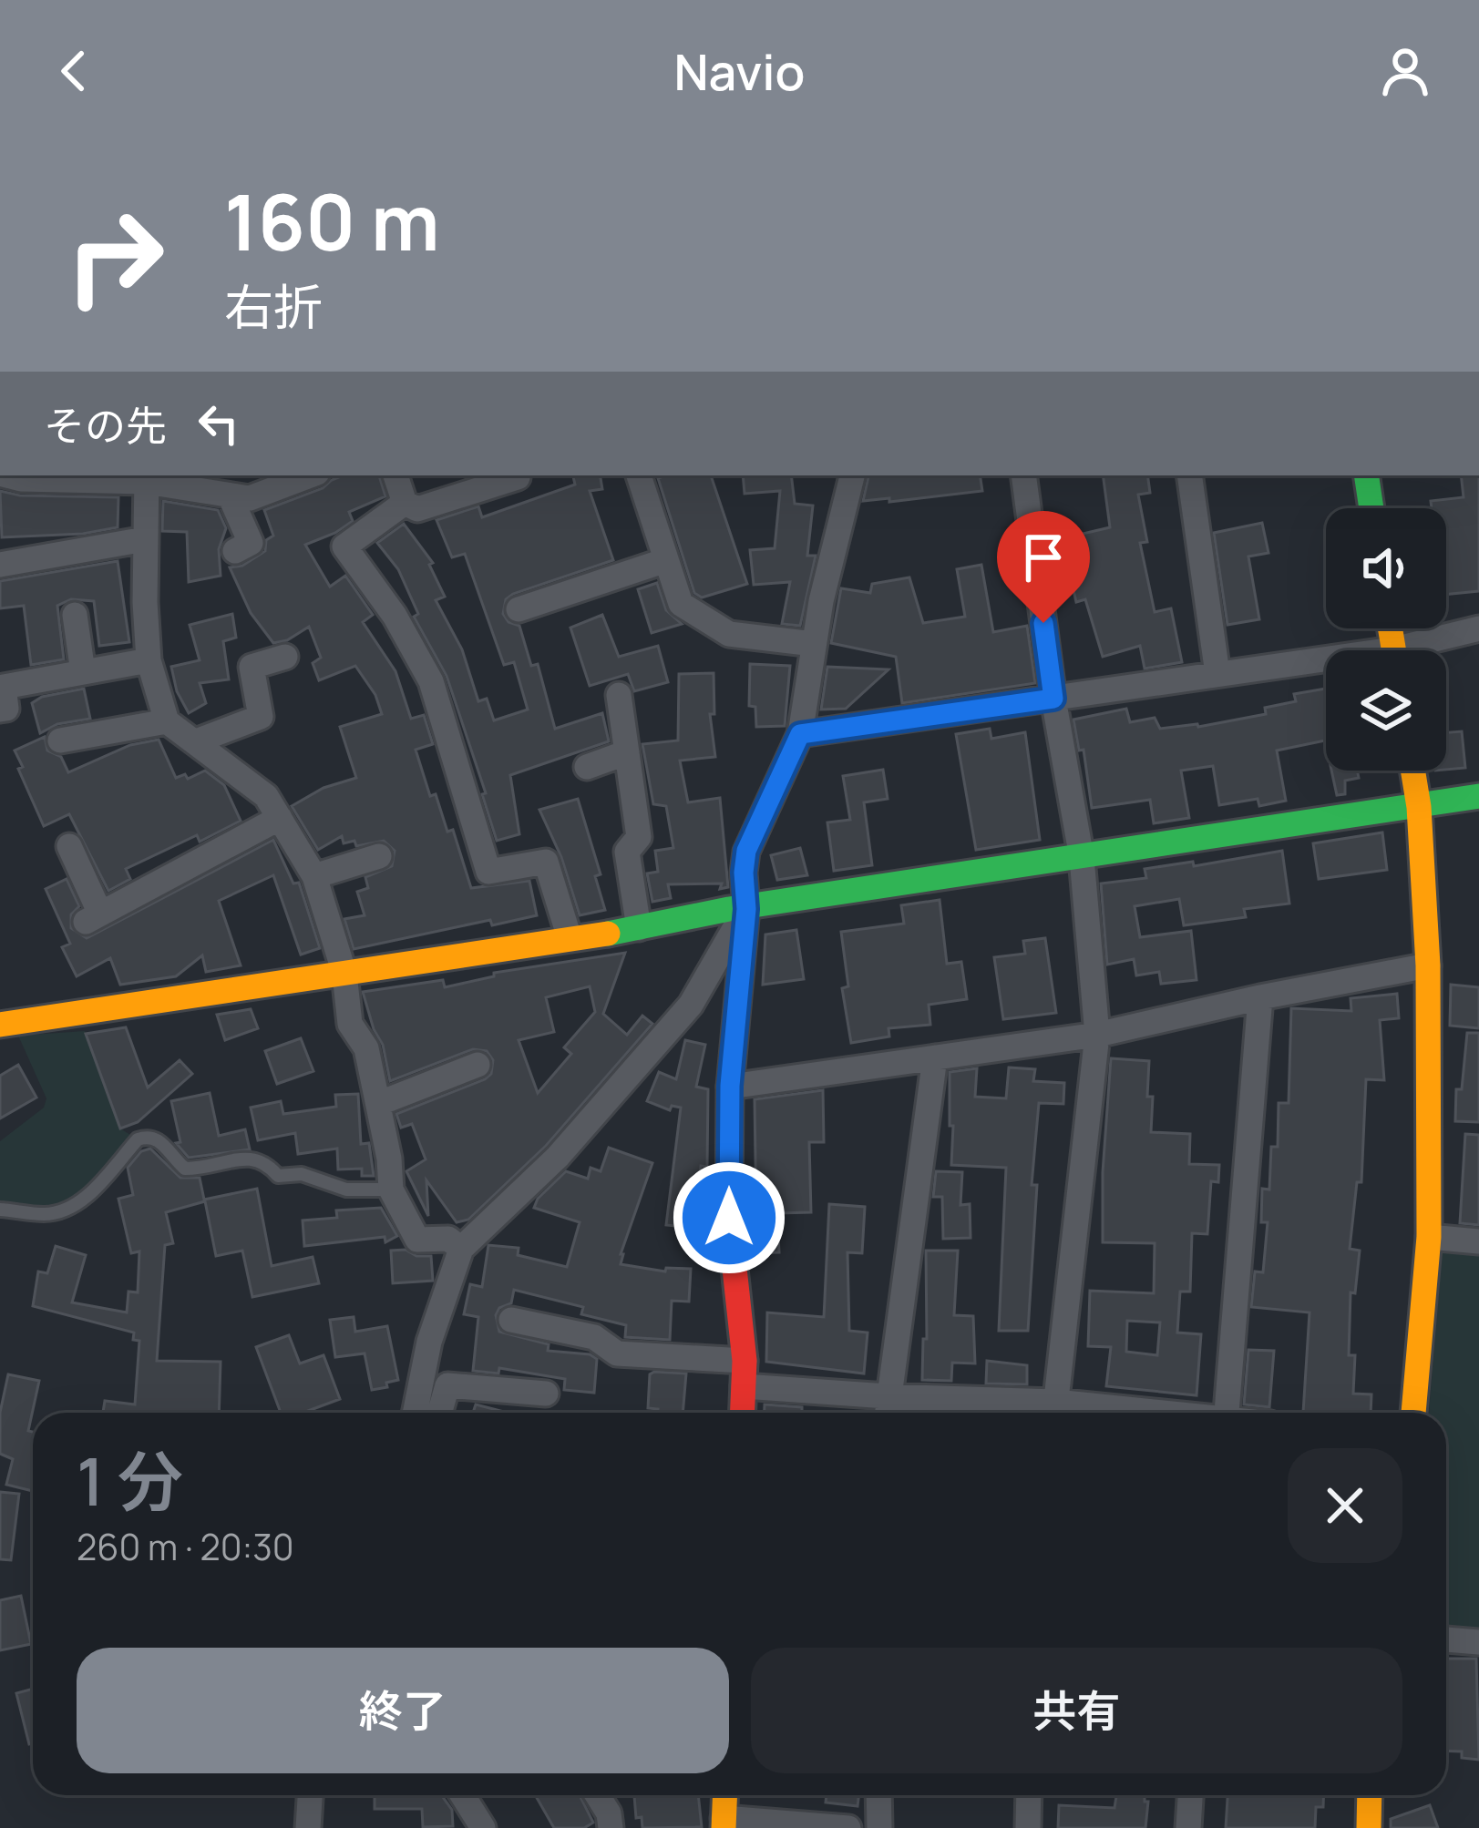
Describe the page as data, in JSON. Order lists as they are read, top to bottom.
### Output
{
  "page": {
    "header": "Navio",
    "turn": ["160 m", "右折"],
    "then": "その先",
    "heading": ["1 分", "260 m · 20:30"],
    "buttons": ["終了", "共有"]
  }
}
